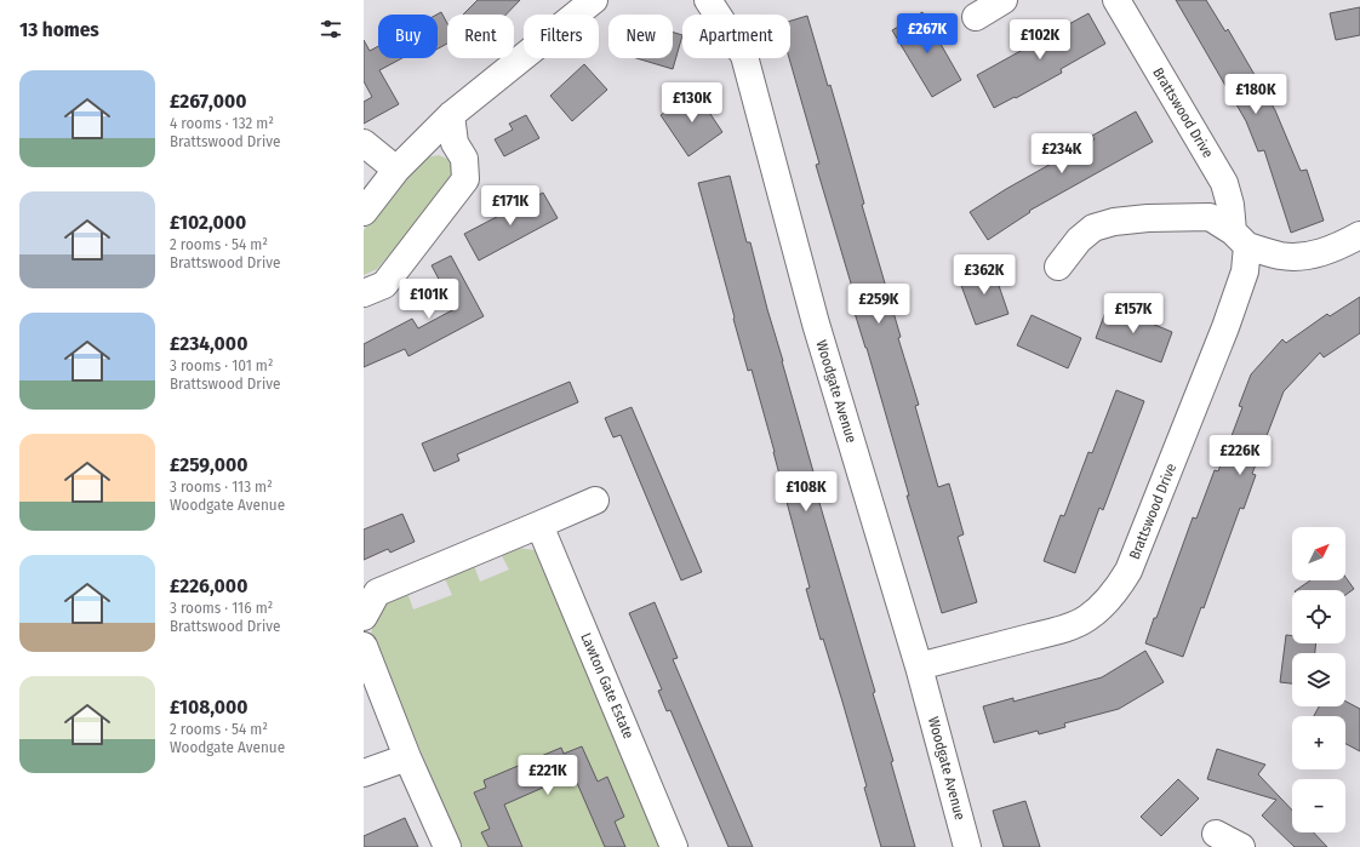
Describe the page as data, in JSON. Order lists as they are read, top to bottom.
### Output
{
  "streets": {
    "street": ["Brattswood Drive", "Woodgate Avenue", "Lawton Gate Estate"]
  },
  "crossings": [
    ["Brattswood Drive", "Woodgate Avenue"]
  ],
  "north": "top right",
  "page": {
    "heading": "13 homes",
    "price": [
      "£267K",
      "£102K",
      "£180K",
      "£130K",
      "£234K",
      "£171K",
      "£362K",
      "£101K",
      "£259K",
      "£157K",
      "£226K",
      "£108K",
      "£221K"
    ],
    "chip": [
      "Buy",
      "Rent",
      "Filters",
      "New",
      "Apartment"
    ],
    "list": [
      {
        "name": "£267,000",
        "note": "4 rooms · 132 m² · Brattswood Drive"
      },
      {
        "name": "£102,000",
        "note": "2 rooms · 54 m² · Brattswood Drive"
      },
      {
        "name": "£234,000",
        "note": "3 rooms · 101 m² · Brattswood Drive"
      },
      {
        "name": "£259,000",
        "note": "3 rooms · 113 m² · Woodgate Avenue"
      },
      {
        "name": "£226,000",
        "note": "3 rooms · 116 m² · Brattswood Drive"
      },
      {
        "name": "£108,000",
        "note": "2 rooms · 54 m² · Woodgate Avenue"
      }
    ],
    "map_buttons": ["+", "−"]
  }
}
